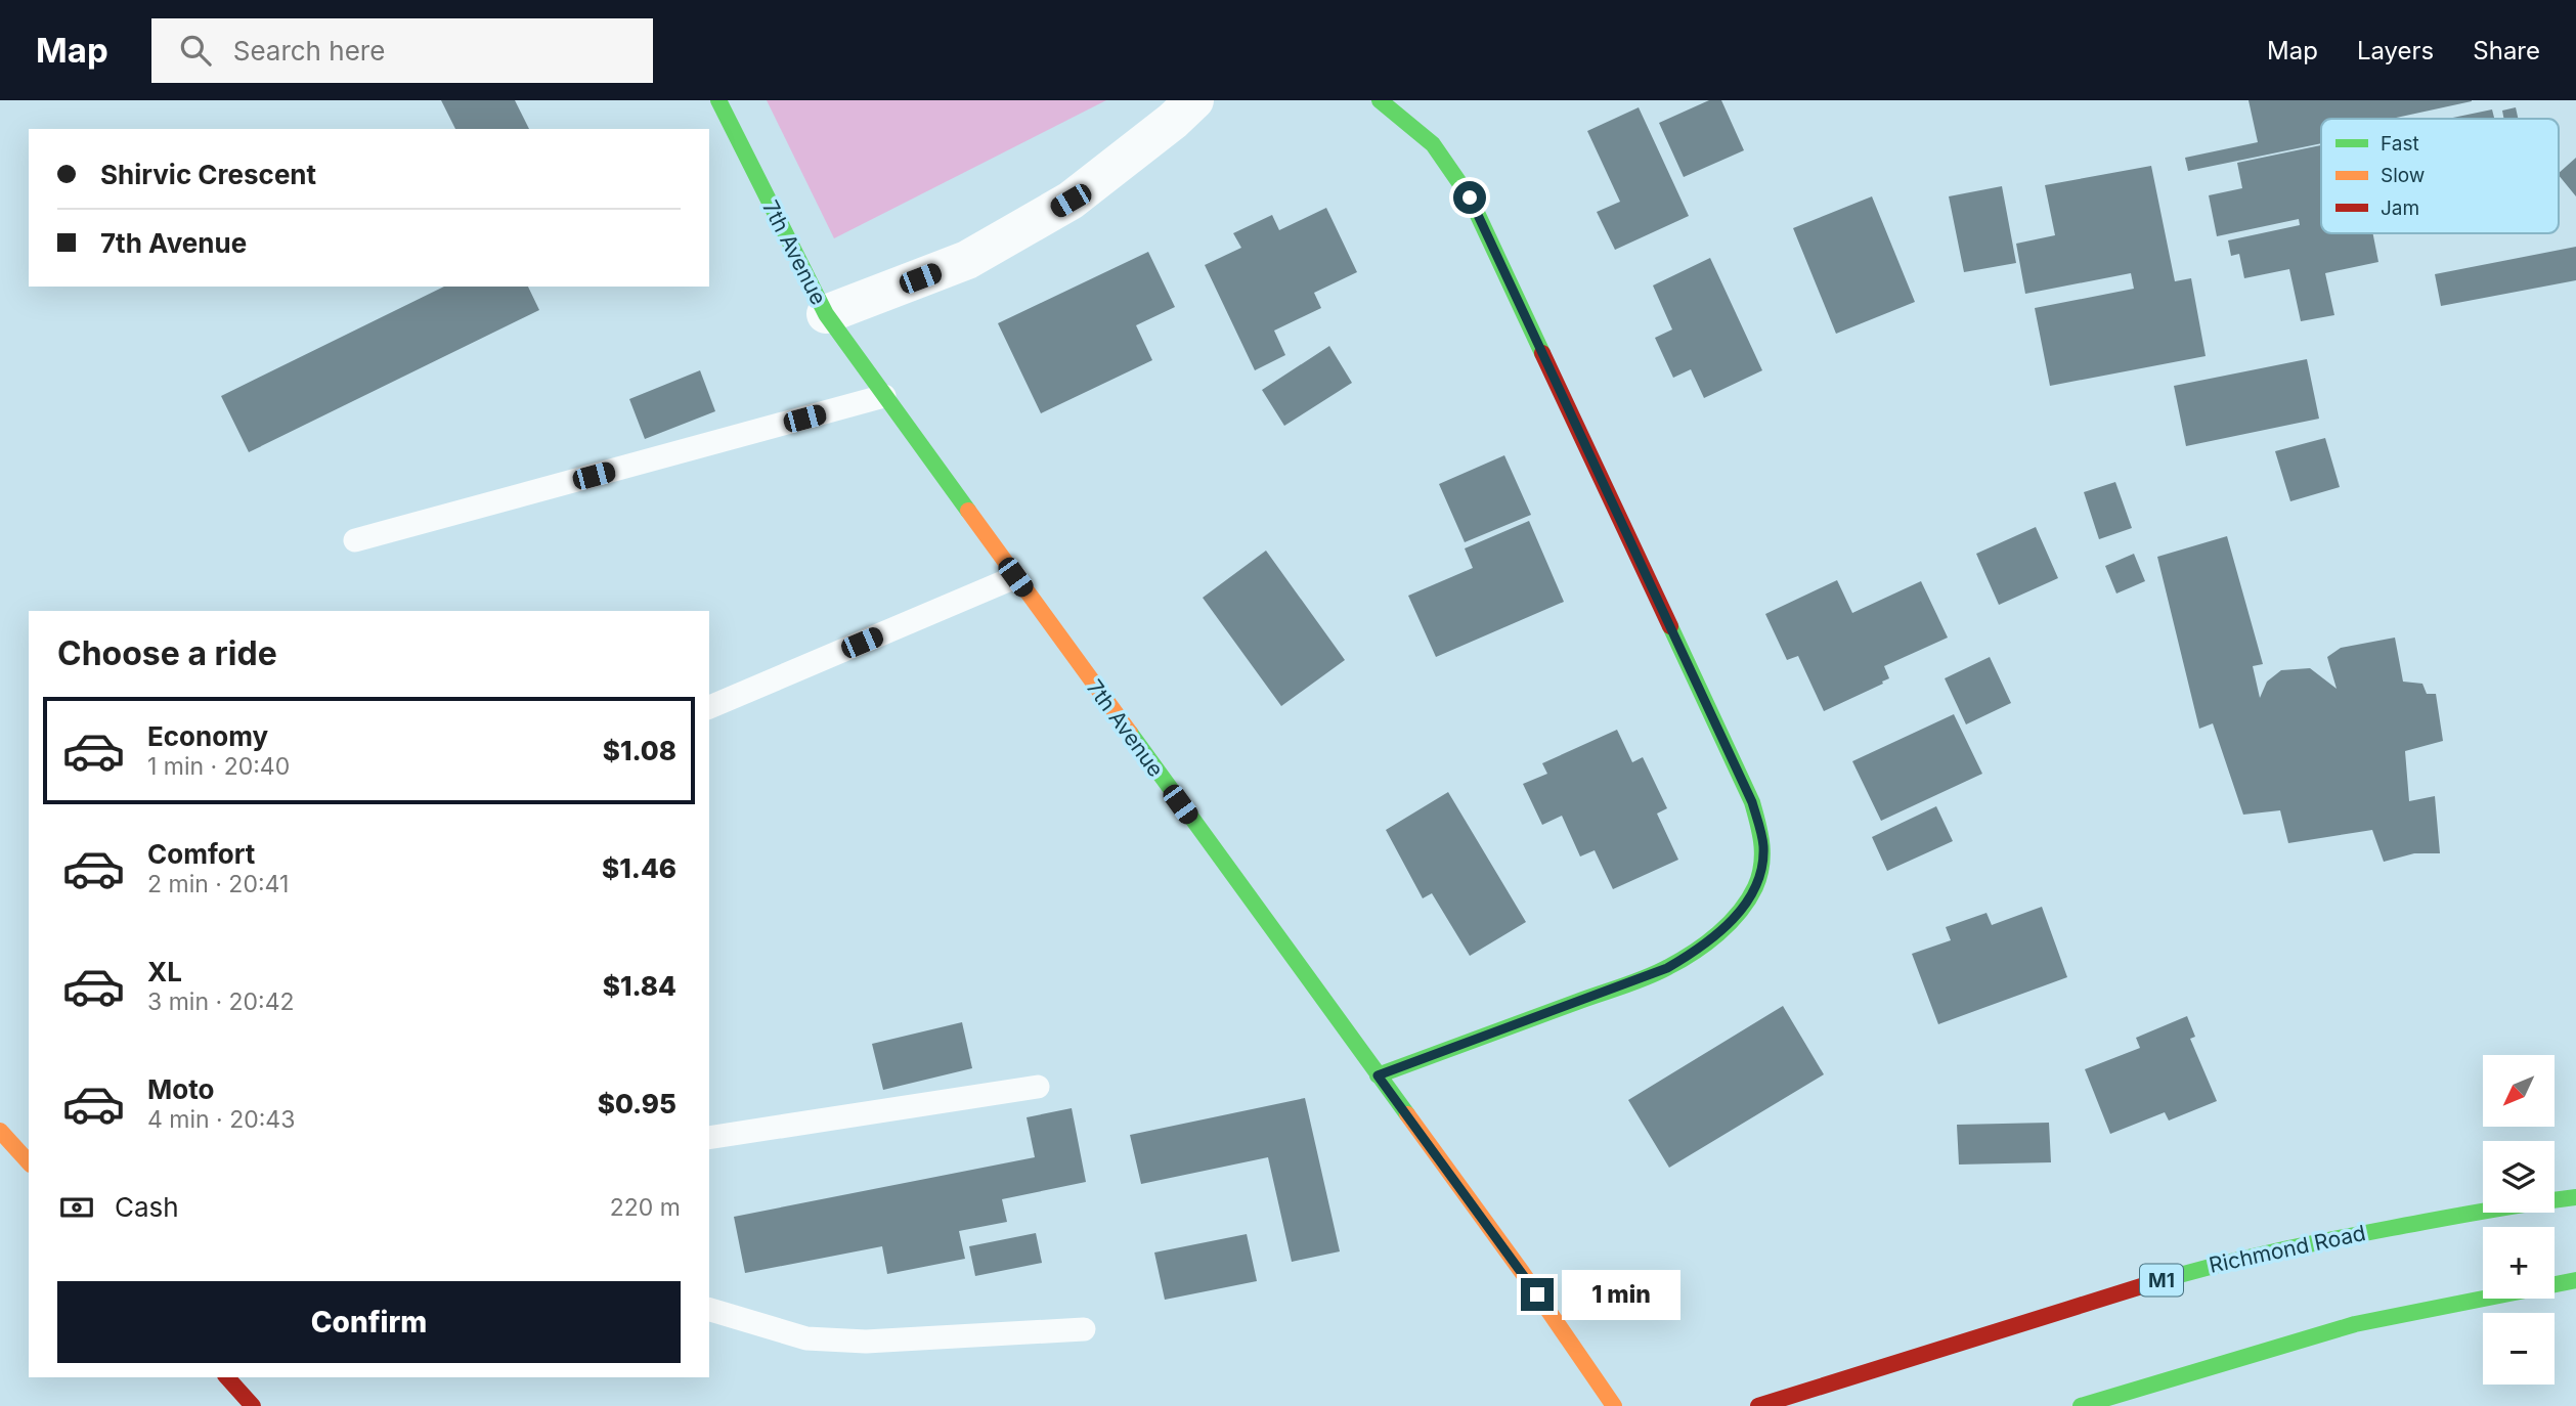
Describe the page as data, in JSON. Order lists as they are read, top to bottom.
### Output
{
  "streets": {
    "main road": ["7th Avenue", "Richmond Road", "M1"]
  },
  "legend": ["Fast", "Slow", "Jam"],
  "north": "bottom left",
  "page": {
    "header": "Map",
    "search": "Search here",
    "nav": ["Map", "Layers", "Share"],
    "banner": ["Shirvic Crescent", "7th Avenue"],
    "heading": "Choose a ride",
    "list": [
      {
        "name": "Economy",
        "note": "1 min · 20:40",
        "value": "$1.08"
      },
      {
        "name": "Comfort",
        "note": "2 min · 20:41",
        "value": "$1.46"
      },
      {
        "name": "XL",
        "note": "3 min · 20:42",
        "value": "$1.84"
      },
      {
        "name": "Moto",
        "note": "4 min · 20:43",
        "value": "$0.95"
      }
    ],
    "map_buttons": ["+", "−"],
    "pay": ["Cash", "220 m"],
    "buttons": "Confirm",
    "bubble": "1 min"
  }
}
